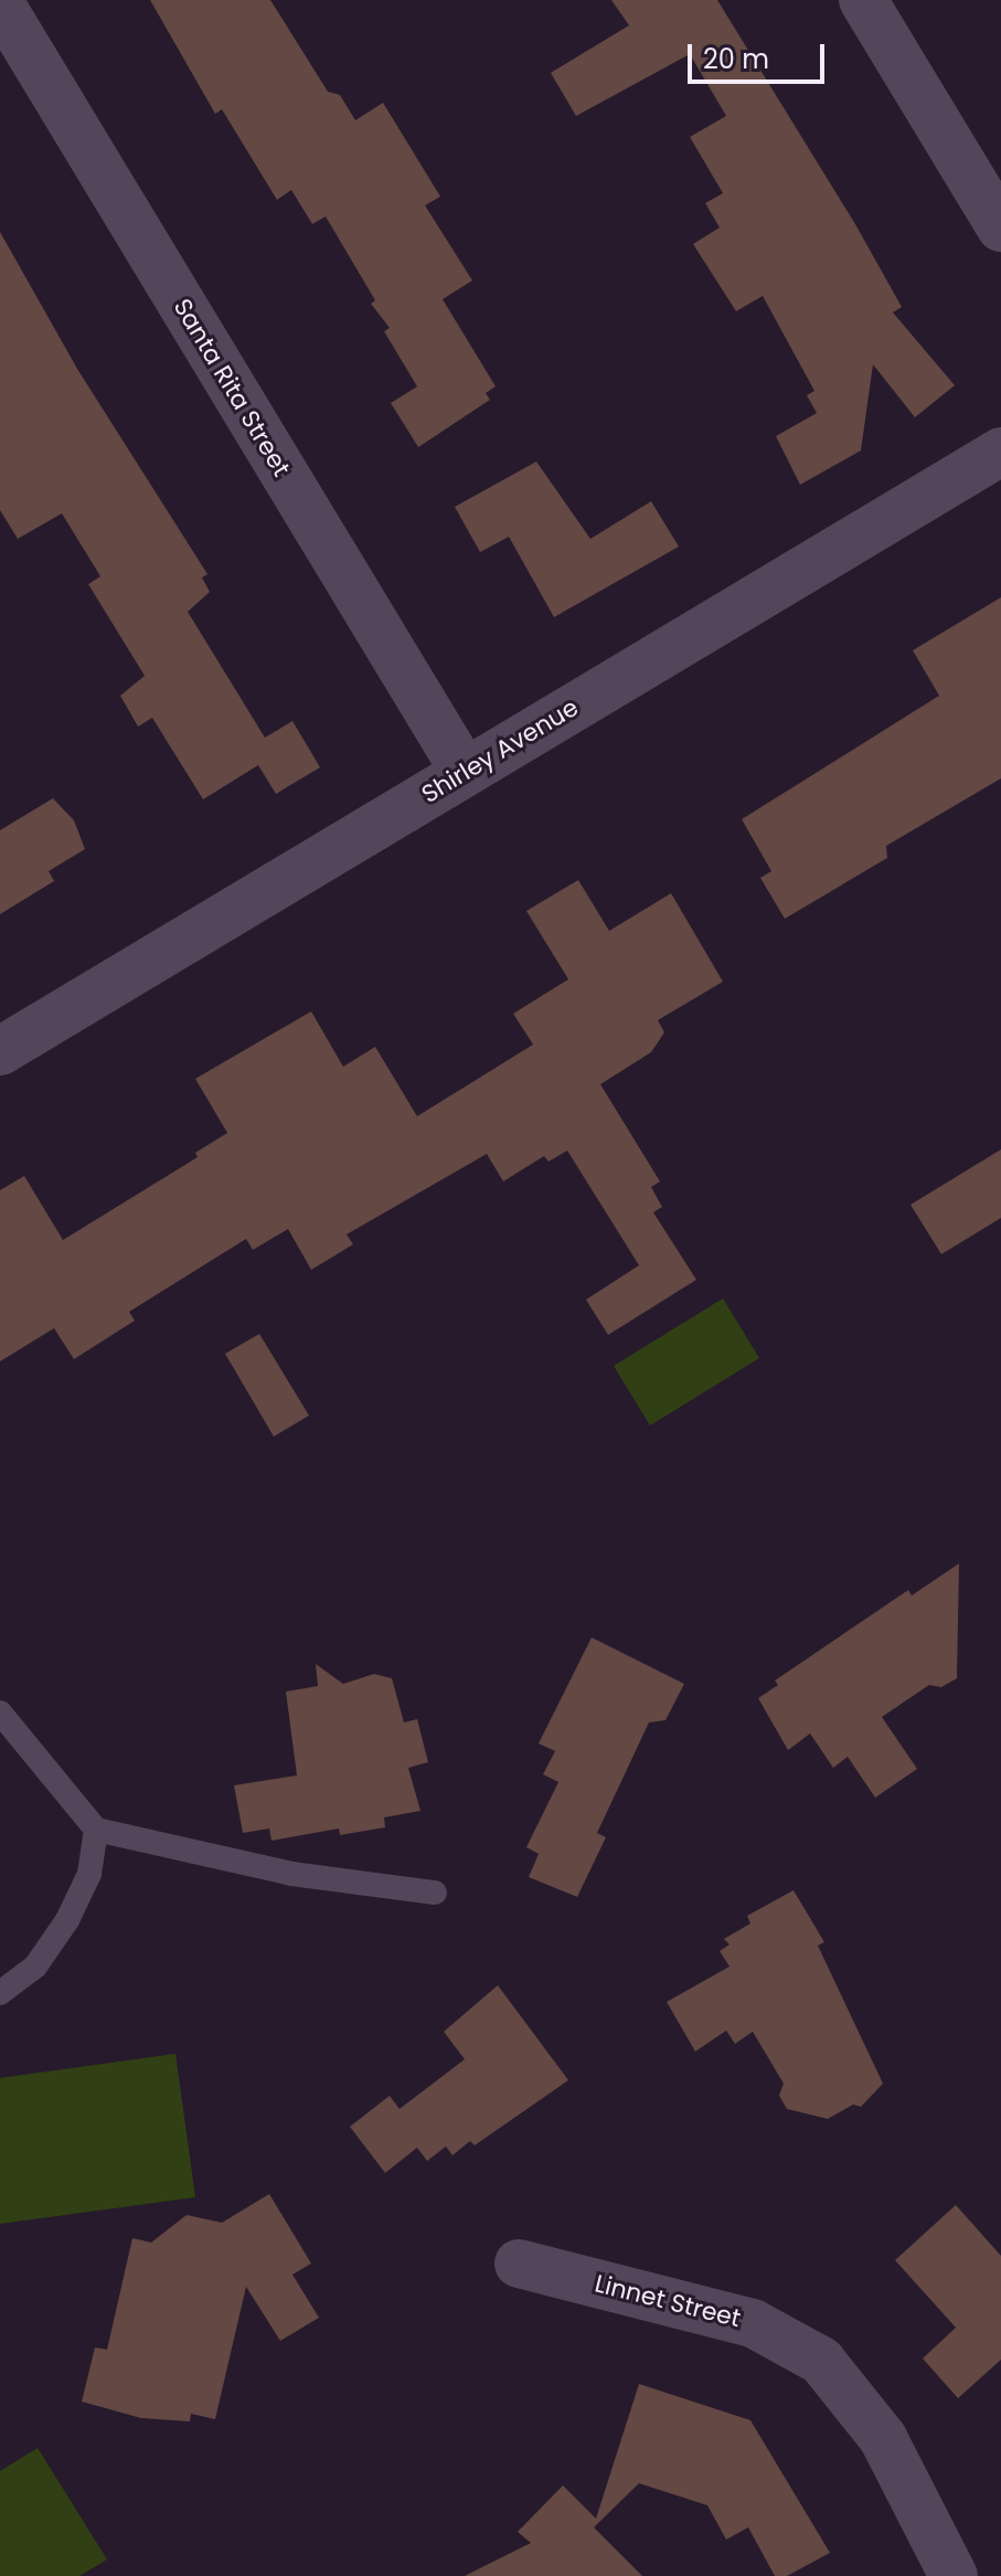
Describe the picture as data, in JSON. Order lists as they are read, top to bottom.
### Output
{
  "streets": {
    "street": ["Santa Rita Street", "Shirley Avenue", "Linnet Street"]
  },
  "crossings": [
    ["Santa Rita Street", "Shirley Avenue"]
  ],
  "scale_bar": "20 m"
}
